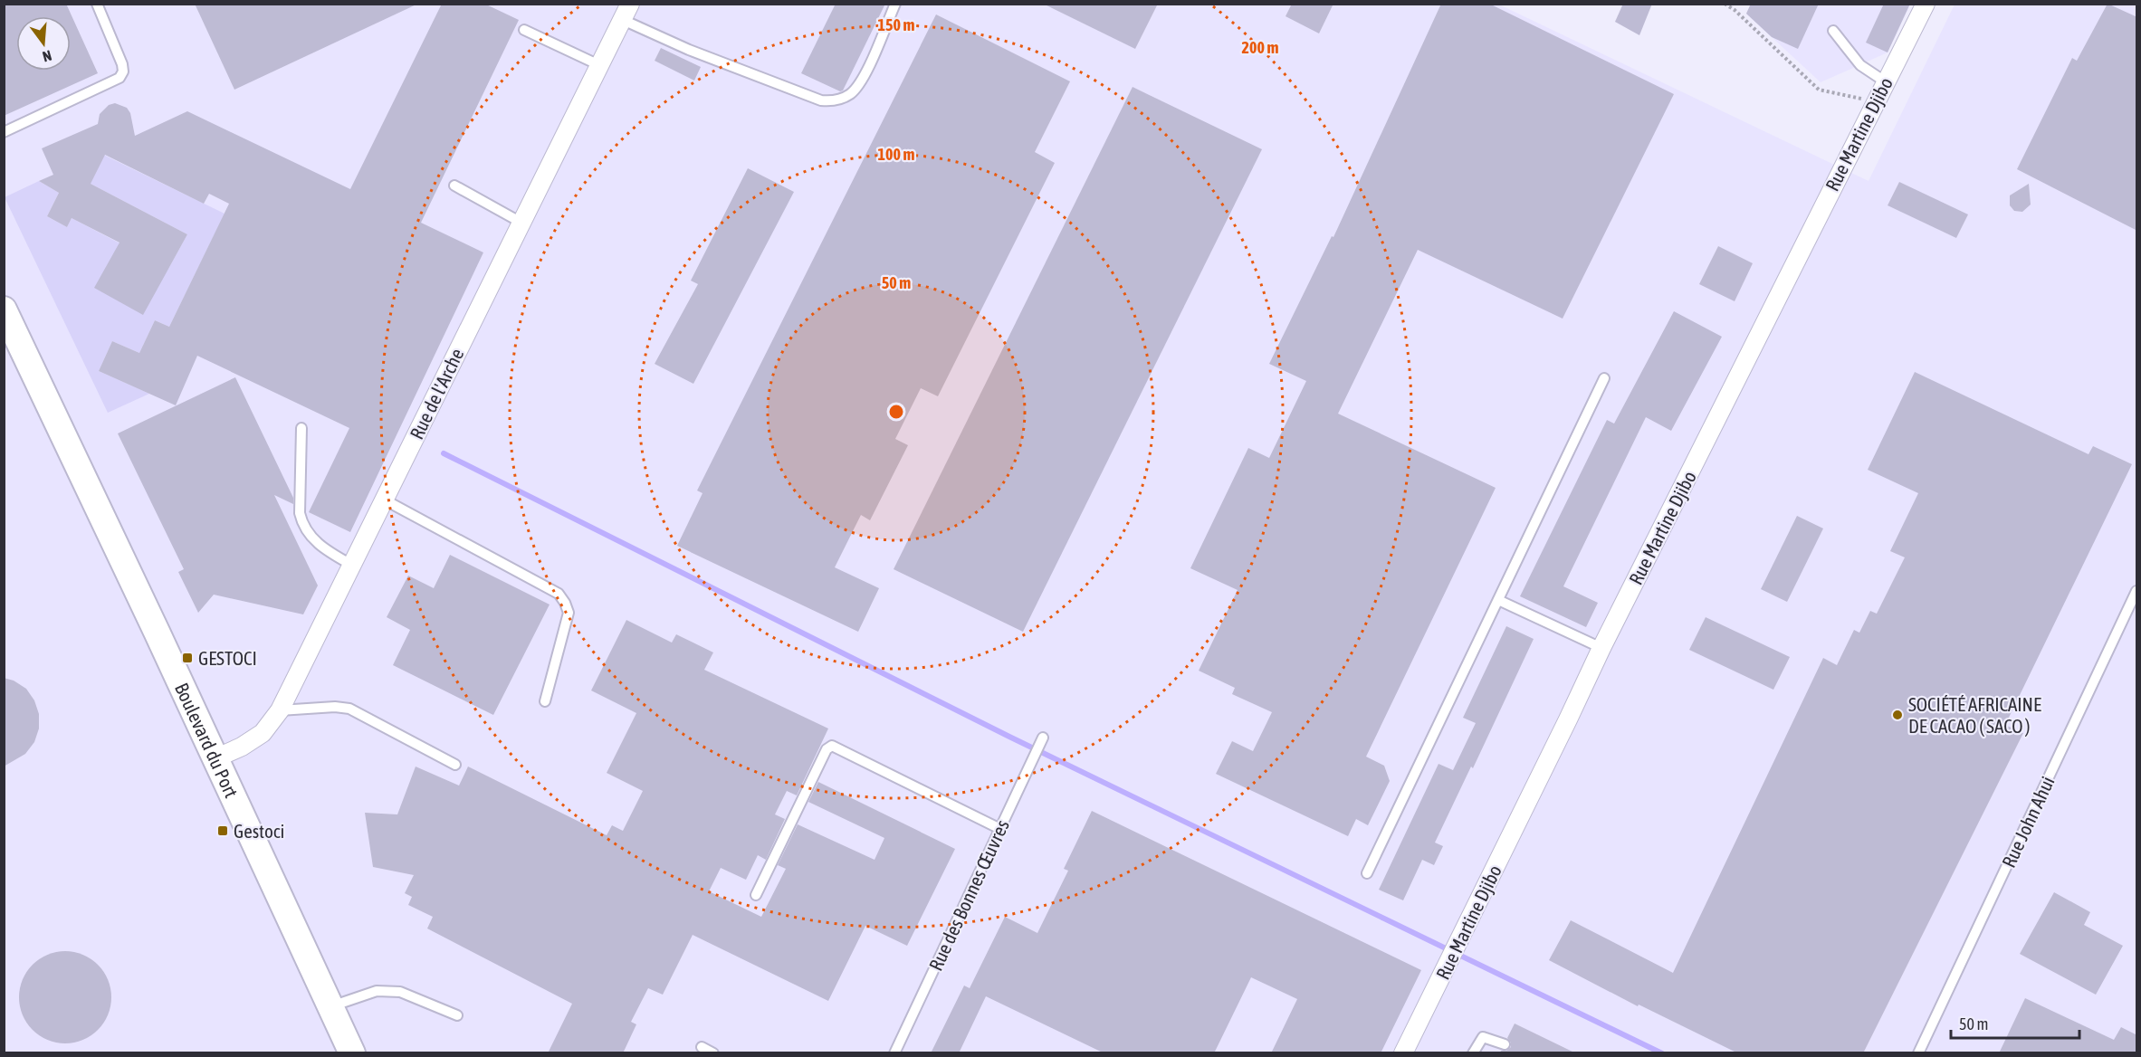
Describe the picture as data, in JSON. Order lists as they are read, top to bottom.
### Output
{
  "streets": {
    "main road": ["Boulevard du Port"],
    "street": ["Rue Martine Djibo", "Rue de l'Arche"],
    "lane": ["Rue John Ahui", "Rue des Bonnes Œuvres"]
  },
  "crossings": [
    ["Rue de l'Arche", "Boulevard du Port"]
  ],
  "places": {
    "transit": ["GESTOCI", "Gestoci"],
    "other": ["SOCIÉTÉ AFRICAINE DE CACAO ( SACO )"]
  },
  "scale_bar": "50 m",
  "north": "bottom",
  "rings": [
    "150 m",
    "200 m",
    "100 m",
    "50 m"
  ]
}
